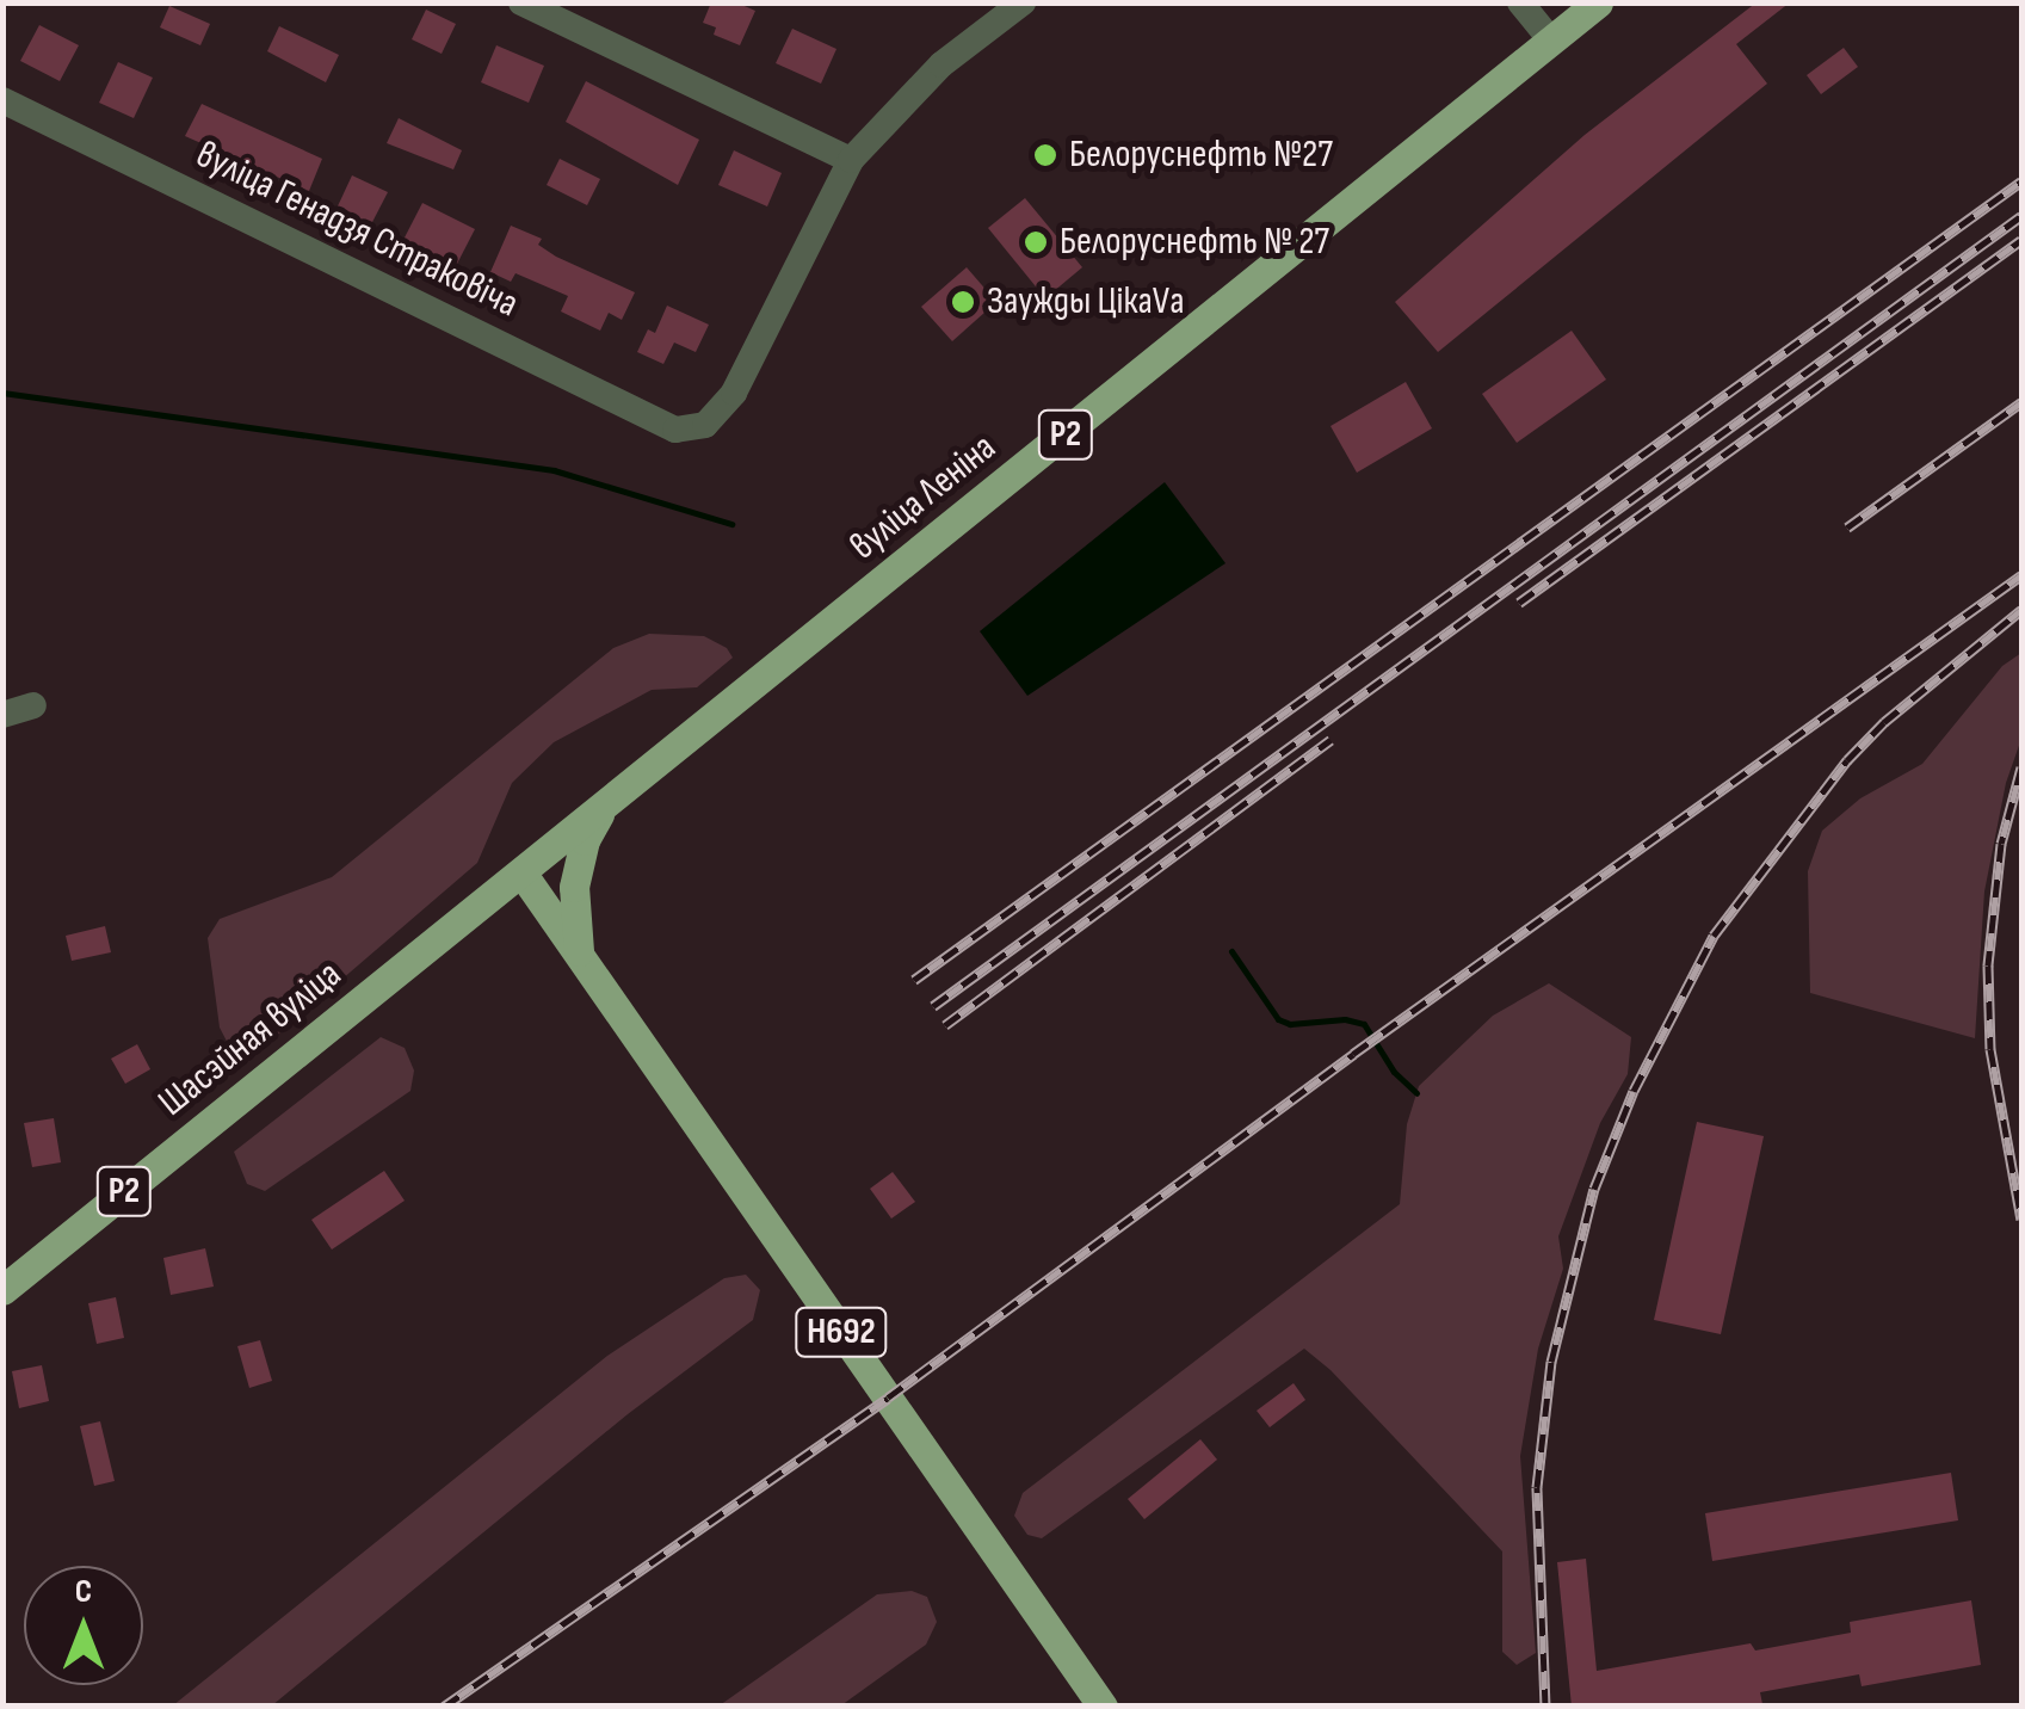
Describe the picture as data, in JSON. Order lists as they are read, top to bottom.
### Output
{
  "streets": {
    "main road": [
      "Р2",
      "вуліца Леніна",
      "Шасэйная вуліца",
      "Н692"
    ],
    "street": ["вуліца Генадзя Страковіча"]
  },
  "crossings": [
    ["вуліца Леніна", "Шасэйная вуліца"],
    ["вуліца Леніна", "Н692"],
    ["Шасэйная вуліца", "Н692"]
  ],
  "places": ["Белоруснефть №27", "Белоруснефть № 27", "Заужды ЦікаVа"],
  "north": "top"
}
